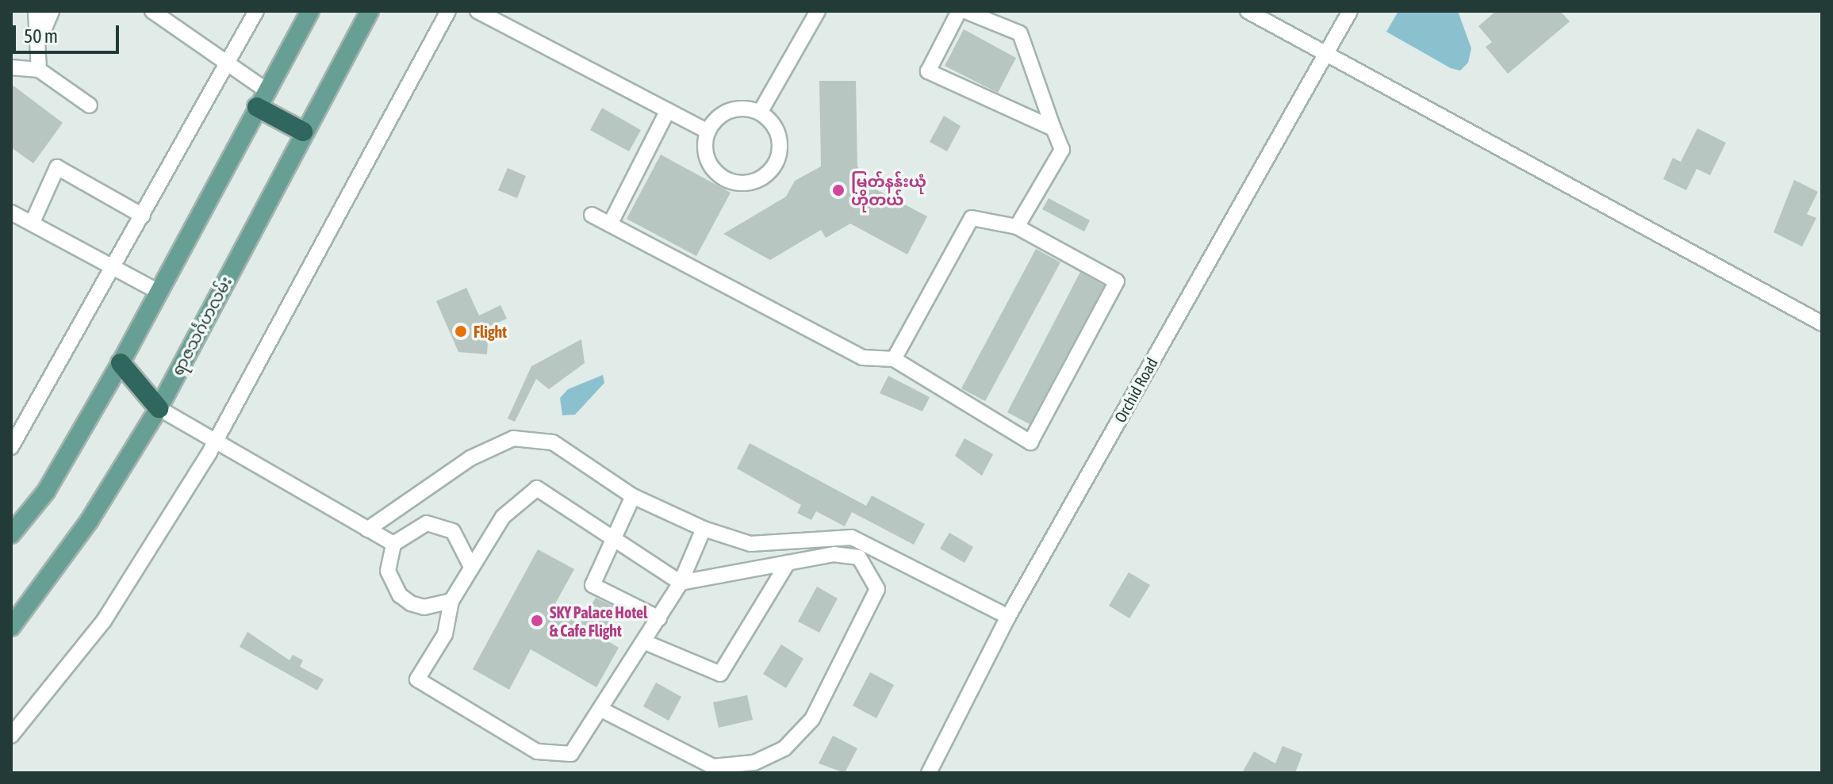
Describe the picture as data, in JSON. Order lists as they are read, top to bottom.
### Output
{
  "streets": {
    "main road": ["ရာဇသင်္ဂဟလမ်း"],
    "street": ["Orchid Road"]
  },
  "places": ["မြတ်နန်းယုံ ဟိုတယ်", "Flight", "SKY Palace Hotel & Cafe Flight"],
  "scale_bar": "50 m"
}
